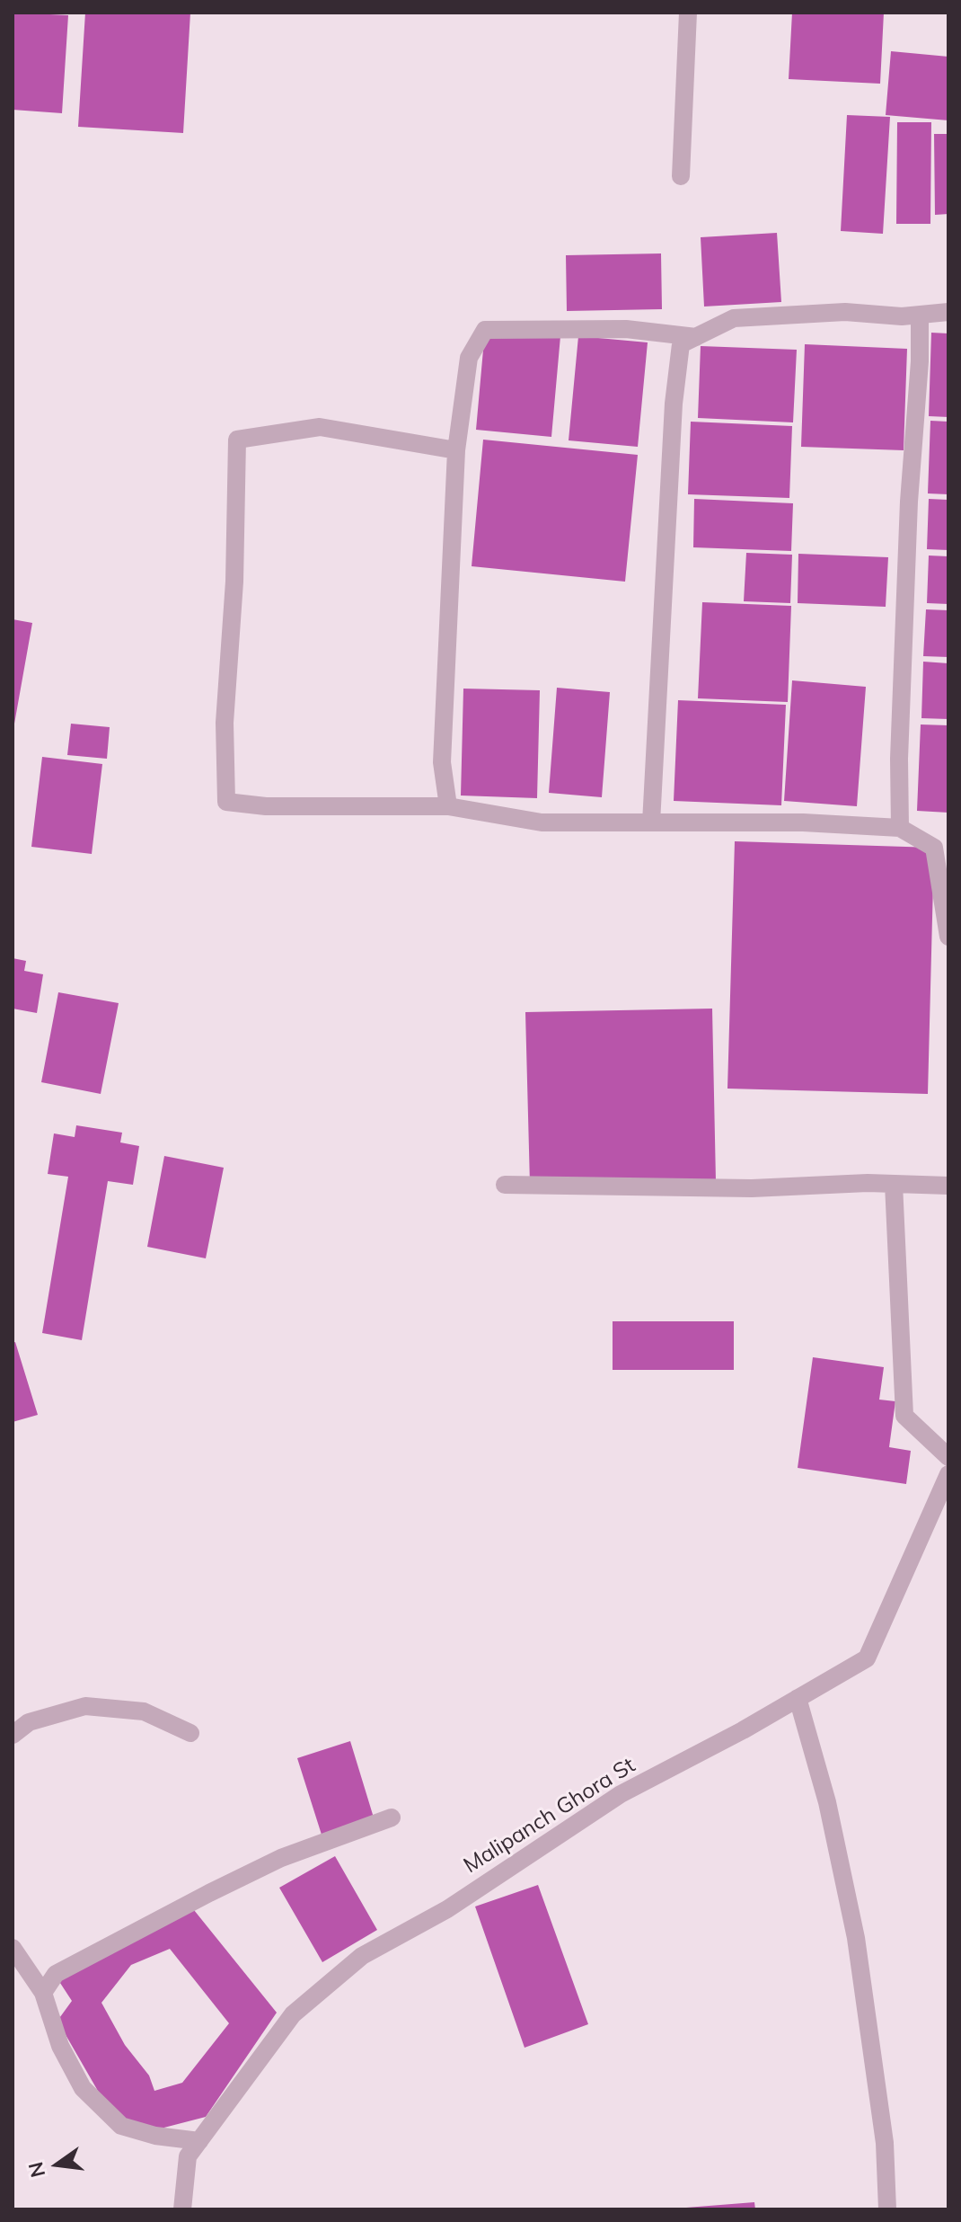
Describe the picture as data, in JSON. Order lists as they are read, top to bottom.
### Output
{
  "streets": {
    "street": ["Malipanch Ghora St"]
  },
  "north": "left"
}
